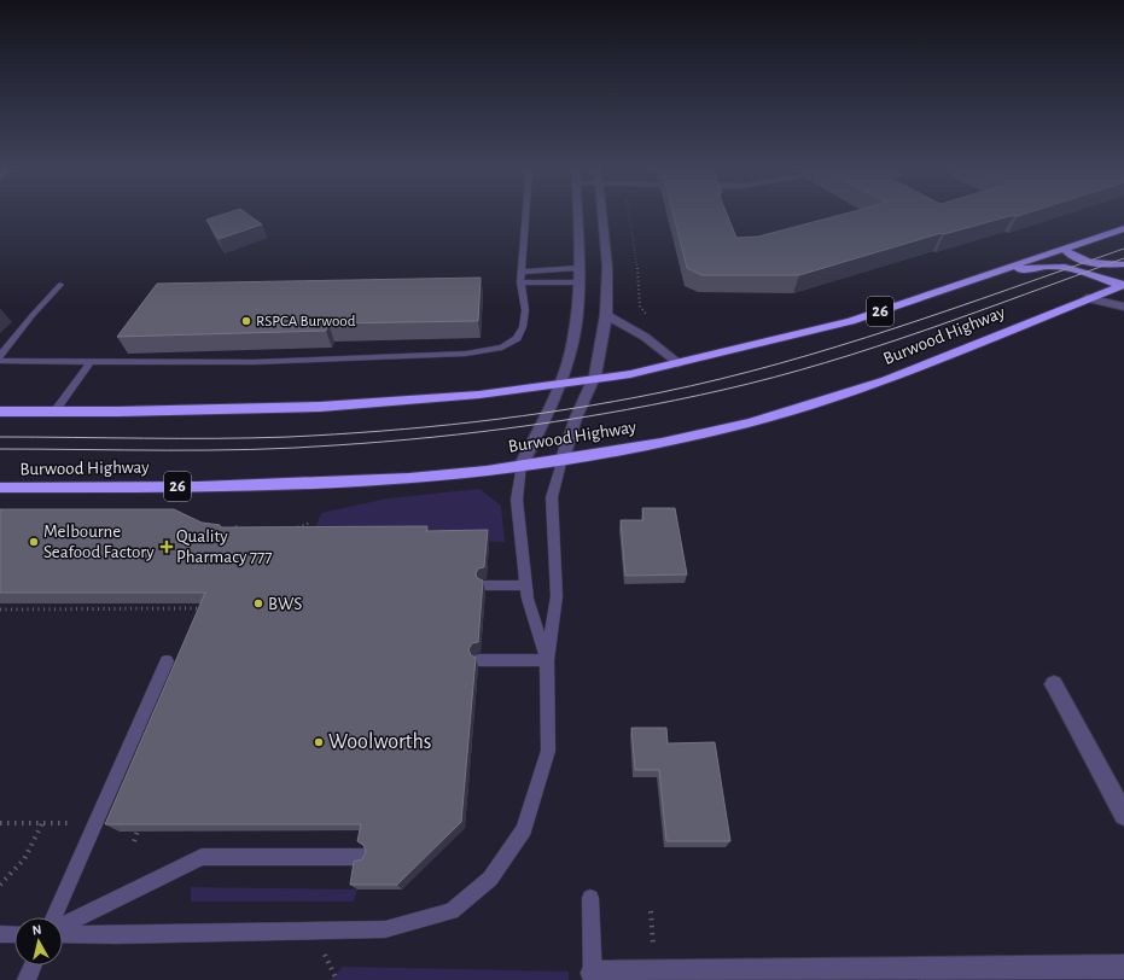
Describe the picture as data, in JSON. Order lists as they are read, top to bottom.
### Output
{
  "streets": {
    "highway": ["26", "Burwood Highway"]
  },
  "places": {
    "other": [
      "RSPCA Burwood",
      "Melbourne Seafood Factory",
      "BWS",
      "Woolworths"
    ],
    "health": ["Quality Pharmacy 777"]
  },
  "north": "top"
}
